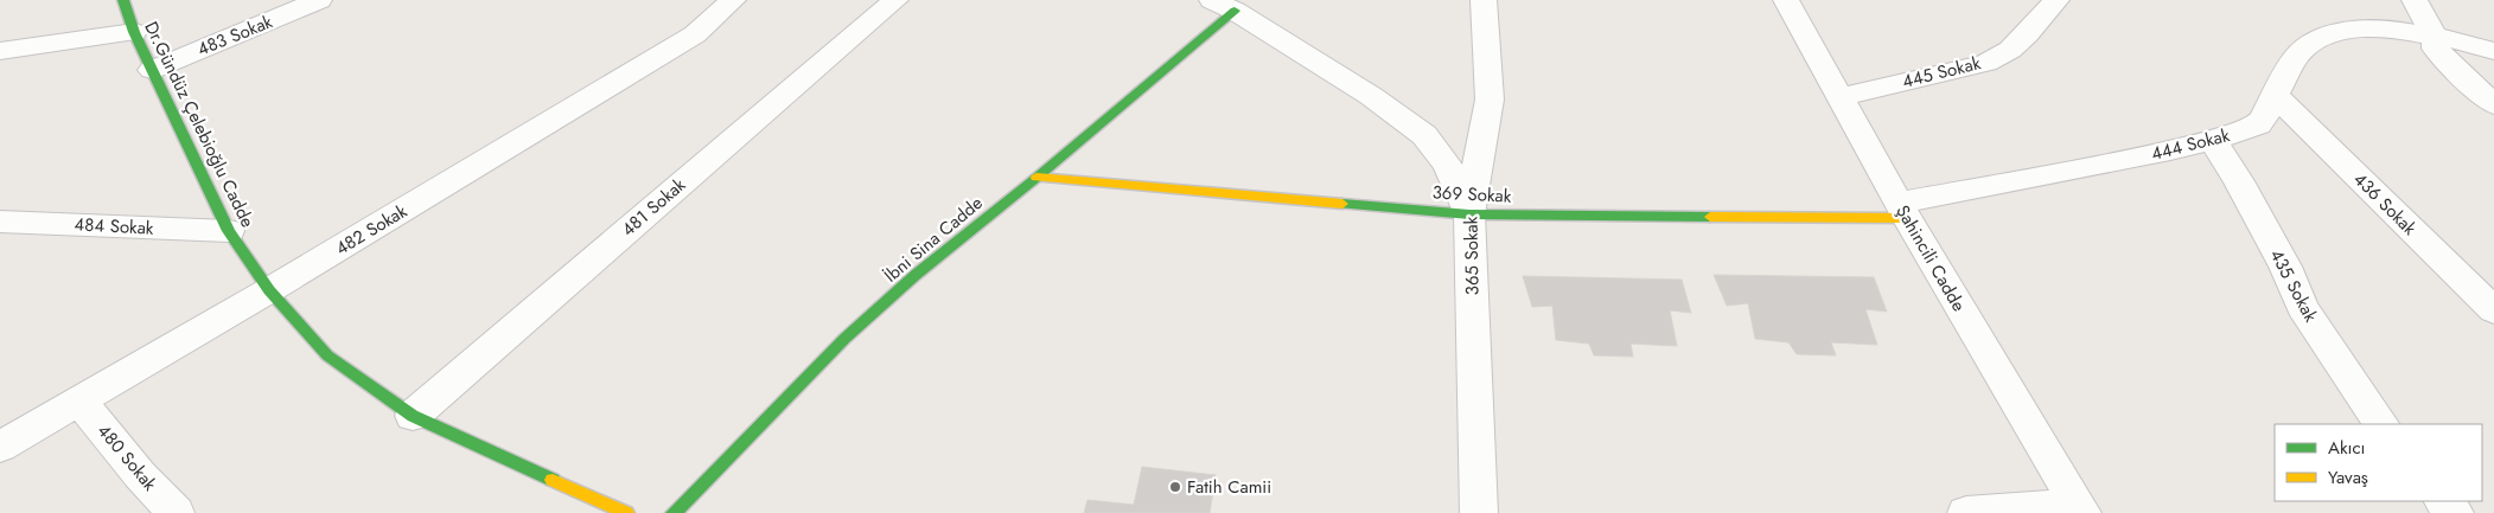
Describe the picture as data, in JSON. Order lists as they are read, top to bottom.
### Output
{
  "streets": {
    "street": [
      "483 Sokak",
      "445 Sokak",
      "Dr.Gündüz Çelebioğlu Cadde",
      "444 Sokak",
      "369 Sokak",
      "436 Sokak",
      "481 Sokak",
      "484 Sokak",
      "482 Sokak",
      "İbni Sina Cadde",
      "365 Sokak",
      "Şahincili Cadde",
      "435 Sokak",
      "480 Sokak"
    ]
  },
  "crossings": [
    ["483 Sokak", "Dr.Gündüz Çelebioğlu Cadde"],
    ["445 Sokak", "Şahincili Cadde"],
    ["Dr.Gündüz Çelebioğlu Cadde", "481 Sokak"],
    ["Dr.Gündüz Çelebioğlu Cadde", "484 Sokak"],
    ["Dr.Gündüz Çelebioğlu Cadde", "482 Sokak"],
    ["444 Sokak", "369 Sokak"],
    ["444 Sokak", "436 Sokak"],
    ["444 Sokak", "Şahincili Cadde"],
    ["444 Sokak", "435 Sokak"],
    ["369 Sokak", "İbni Sina Cadde"],
    ["369 Sokak", "365 Sokak"],
    ["369 Sokak", "Şahincili Cadde"],
    ["482 Sokak", "480 Sokak"]
  ],
  "places": ["Fatih Camii"],
  "legend": ["Akıcı", "Yavaş"]
}
